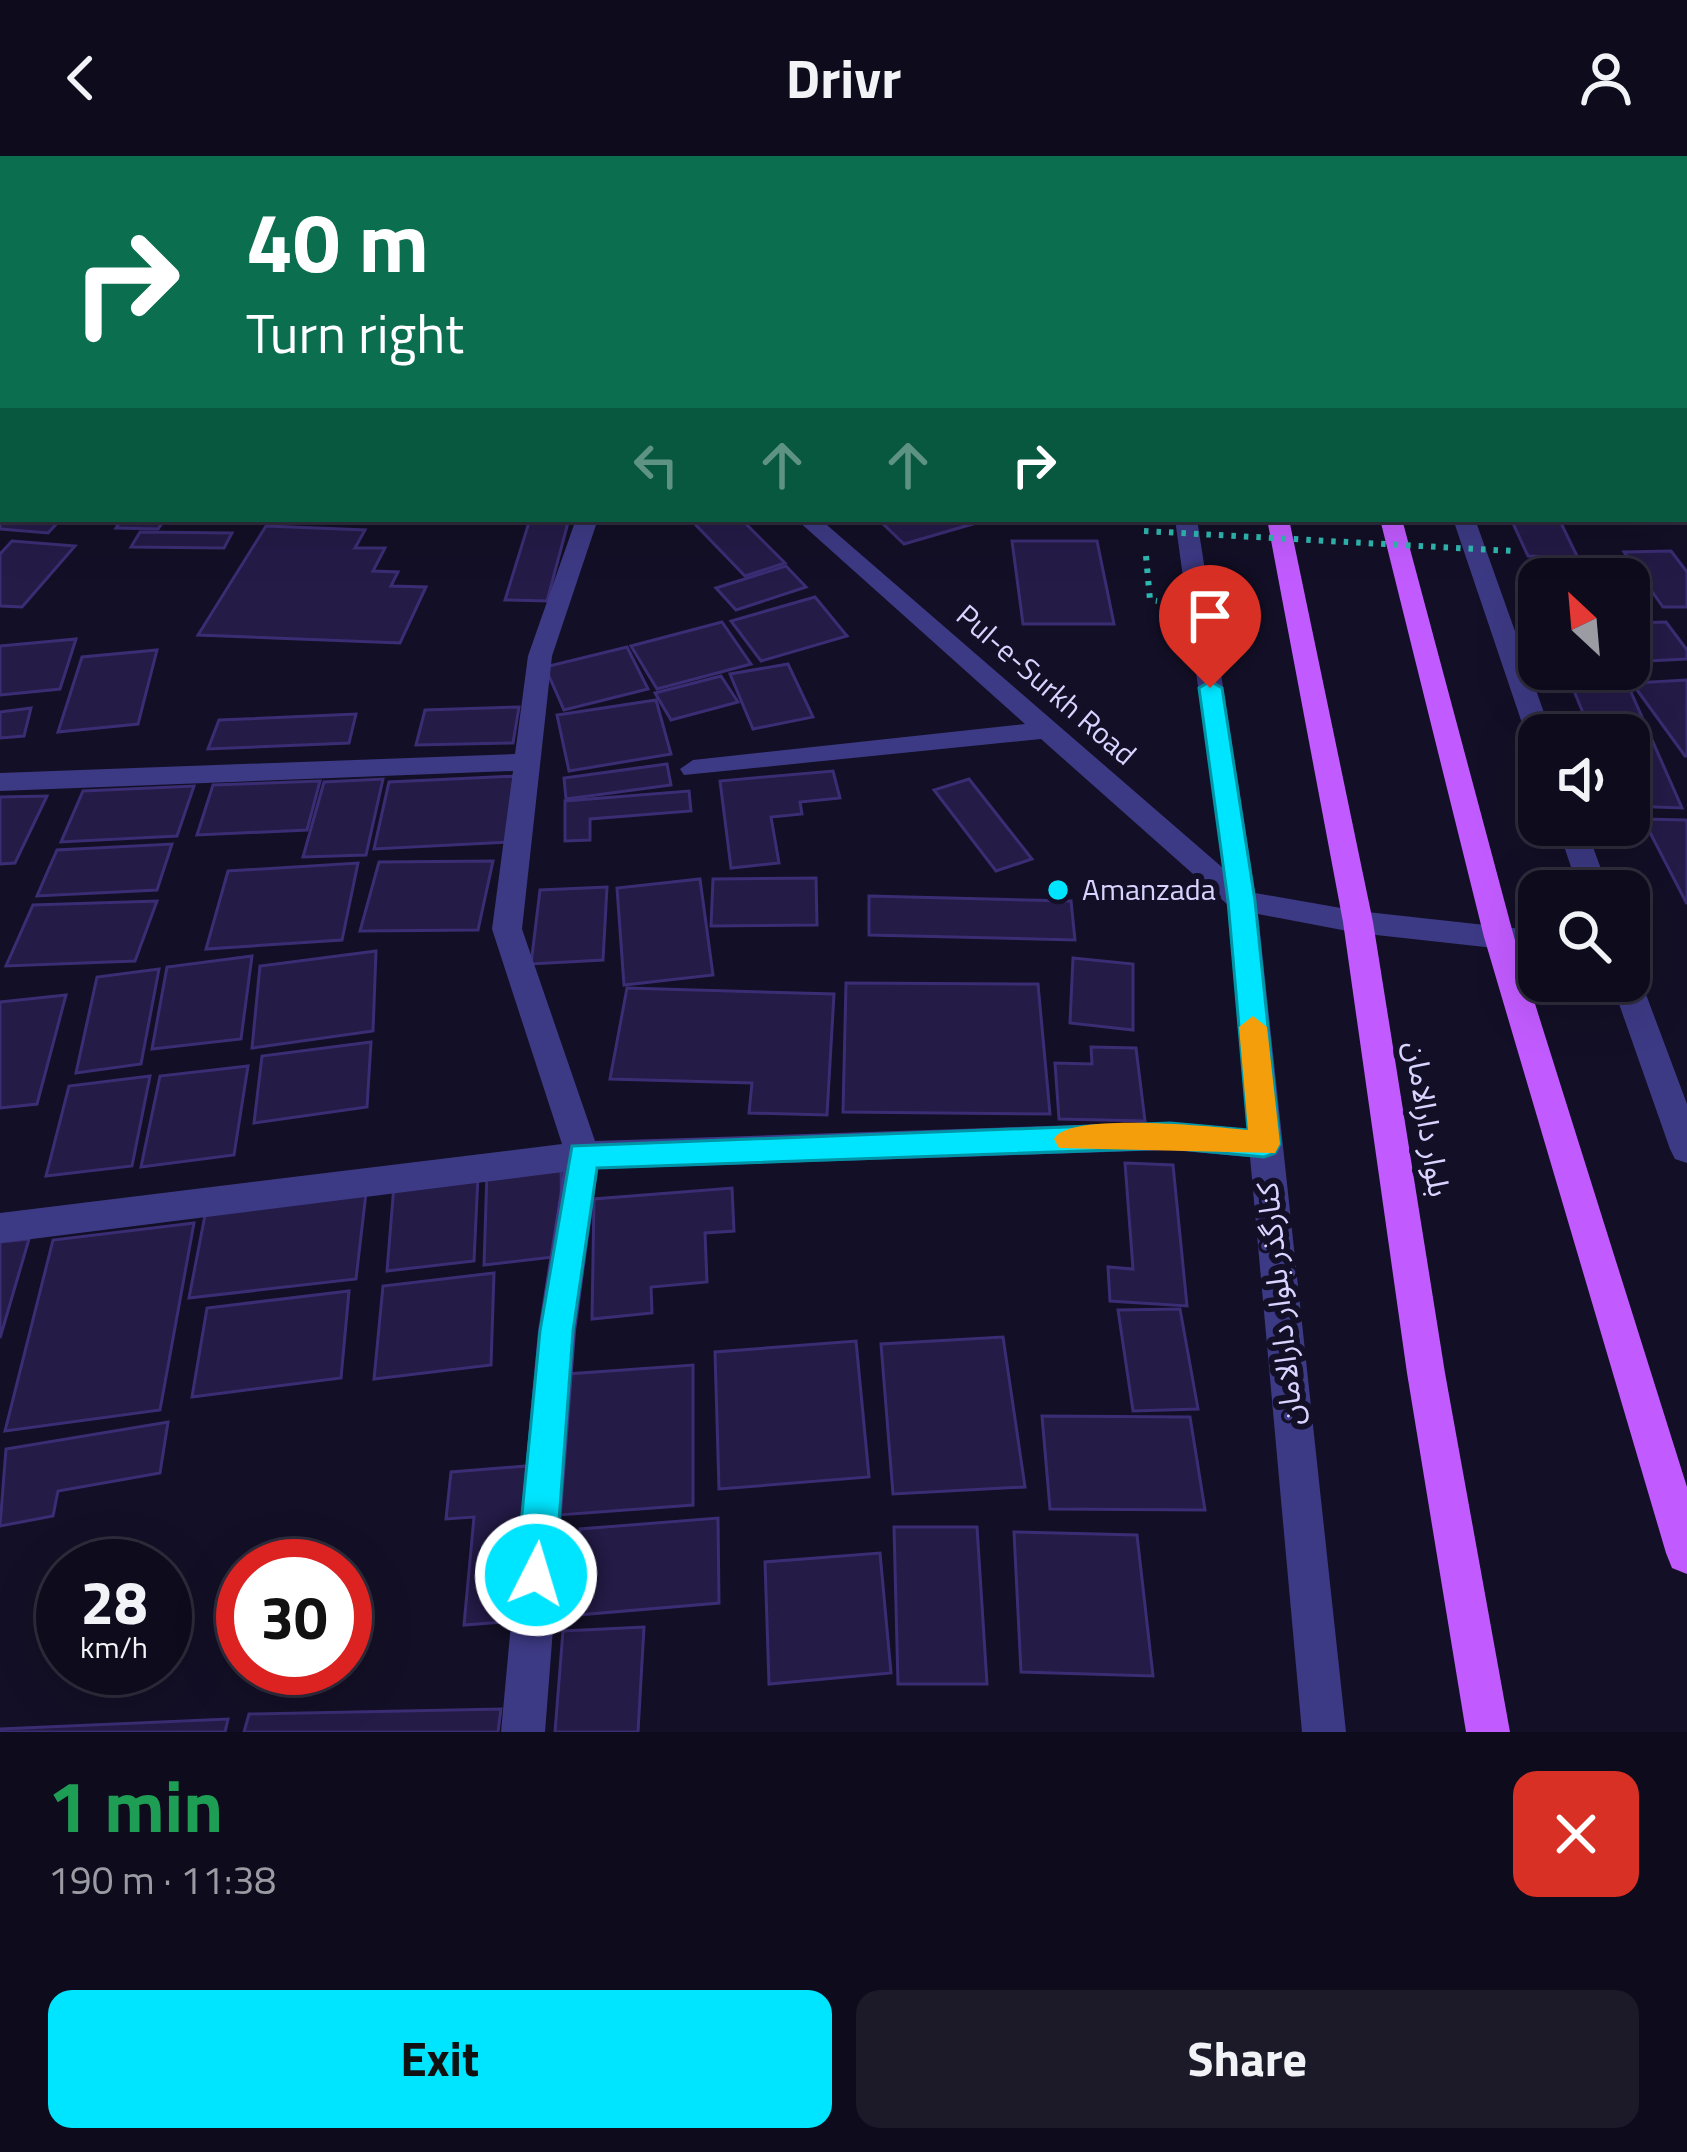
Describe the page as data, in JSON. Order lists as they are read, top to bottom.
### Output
{
  "streets": {
    "main road": ["بلوار دارالامان"],
    "street": ["Pul-e-Surkh Road", "کنارگذر بلوار دارالامان"]
  },
  "crossings": [
    ["Pul-e-Surkh Road", "کنارگذر بلوار دارالامان"]
  ],
  "places": ["Amanzada"],
  "north": "top left",
  "page": {
    "header": "Drivr",
    "turn": ["40 m", "Turn right"],
    "speed": "28 km/h",
    "limit": "30",
    "heading": ["1 min", "190 m · 11:38"],
    "buttons": ["Exit", "Share"]
  }
}
